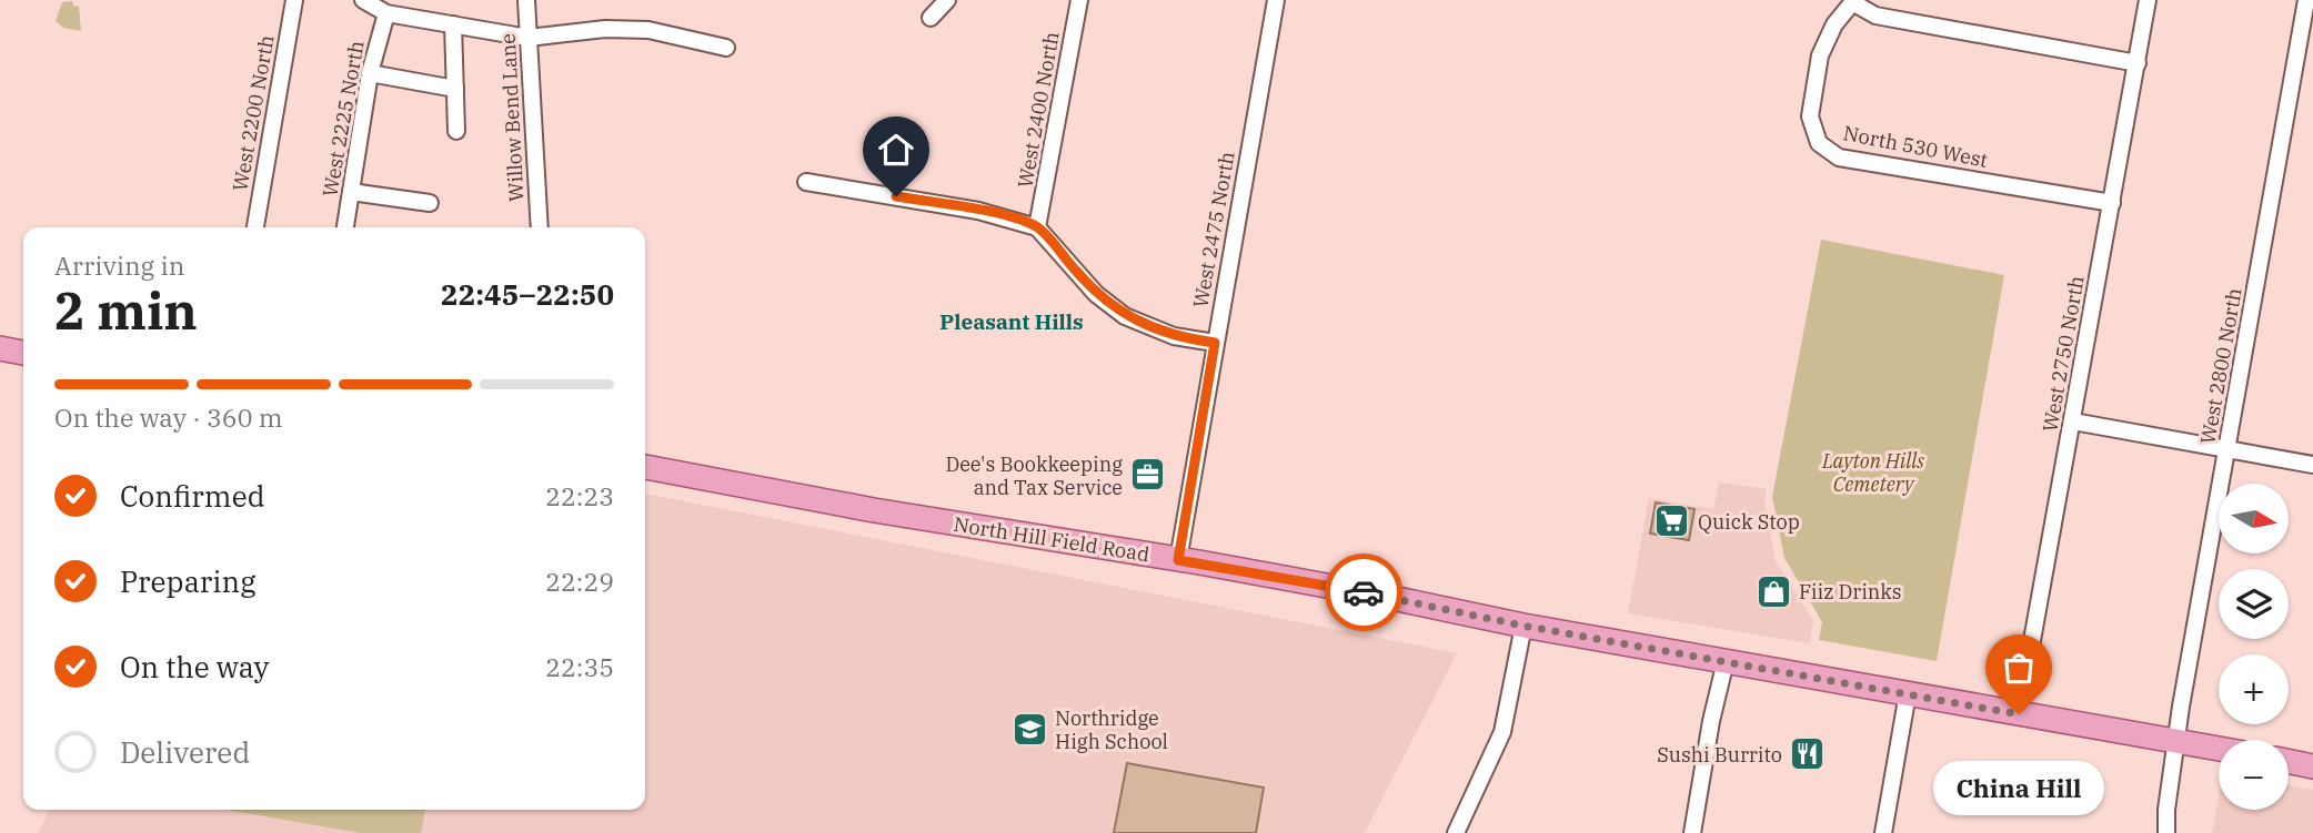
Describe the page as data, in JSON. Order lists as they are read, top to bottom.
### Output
{
  "streets": {
    "main road": ["North Hill Field Road"],
    "street": [
      "West 2400 North",
      "West 2200 North",
      "Willow Bend Lane",
      "West 2225 North",
      "North 530 West",
      "West 2475 North",
      "West 2750 North",
      "West 2800 North"
    ]
  },
  "crossings": [
    ["North 530 West", "West 2750 North"],
    ["West 2475 North", "North Hill Field Road"],
    ["West 2750 North", "North Hill Field Road"],
    ["West 2800 North", "North Hill Field Road"]
  ],
  "districts": ["Pleasant Hills"],
  "parks": ["Layton Hills Cemetery"],
  "places": {
    "office": ["Dee's Bookkeeping and Tax Service"],
    "supermarket": ["Quick Stop"],
    "shop": ["Fiiz Drinks"],
    "other": ["China Hill"],
    "school or university": ["Northridge High School"],
    "restaurant": ["Sushi Burrito"]
  },
  "north": "right",
  "page": {
    "heading": ["2 min", "Arriving in", "22:45–22:50"],
    "bar": "On the way · 360 m",
    "list": [
      ["Confirmed", "22:23"],
      ["Preparing", "22:29"],
      ["On the way", "22:35"],
      "Delivered"
    ],
    "map_buttons": ["+", "−"],
    "bubble": "China Hill"
  }
}
